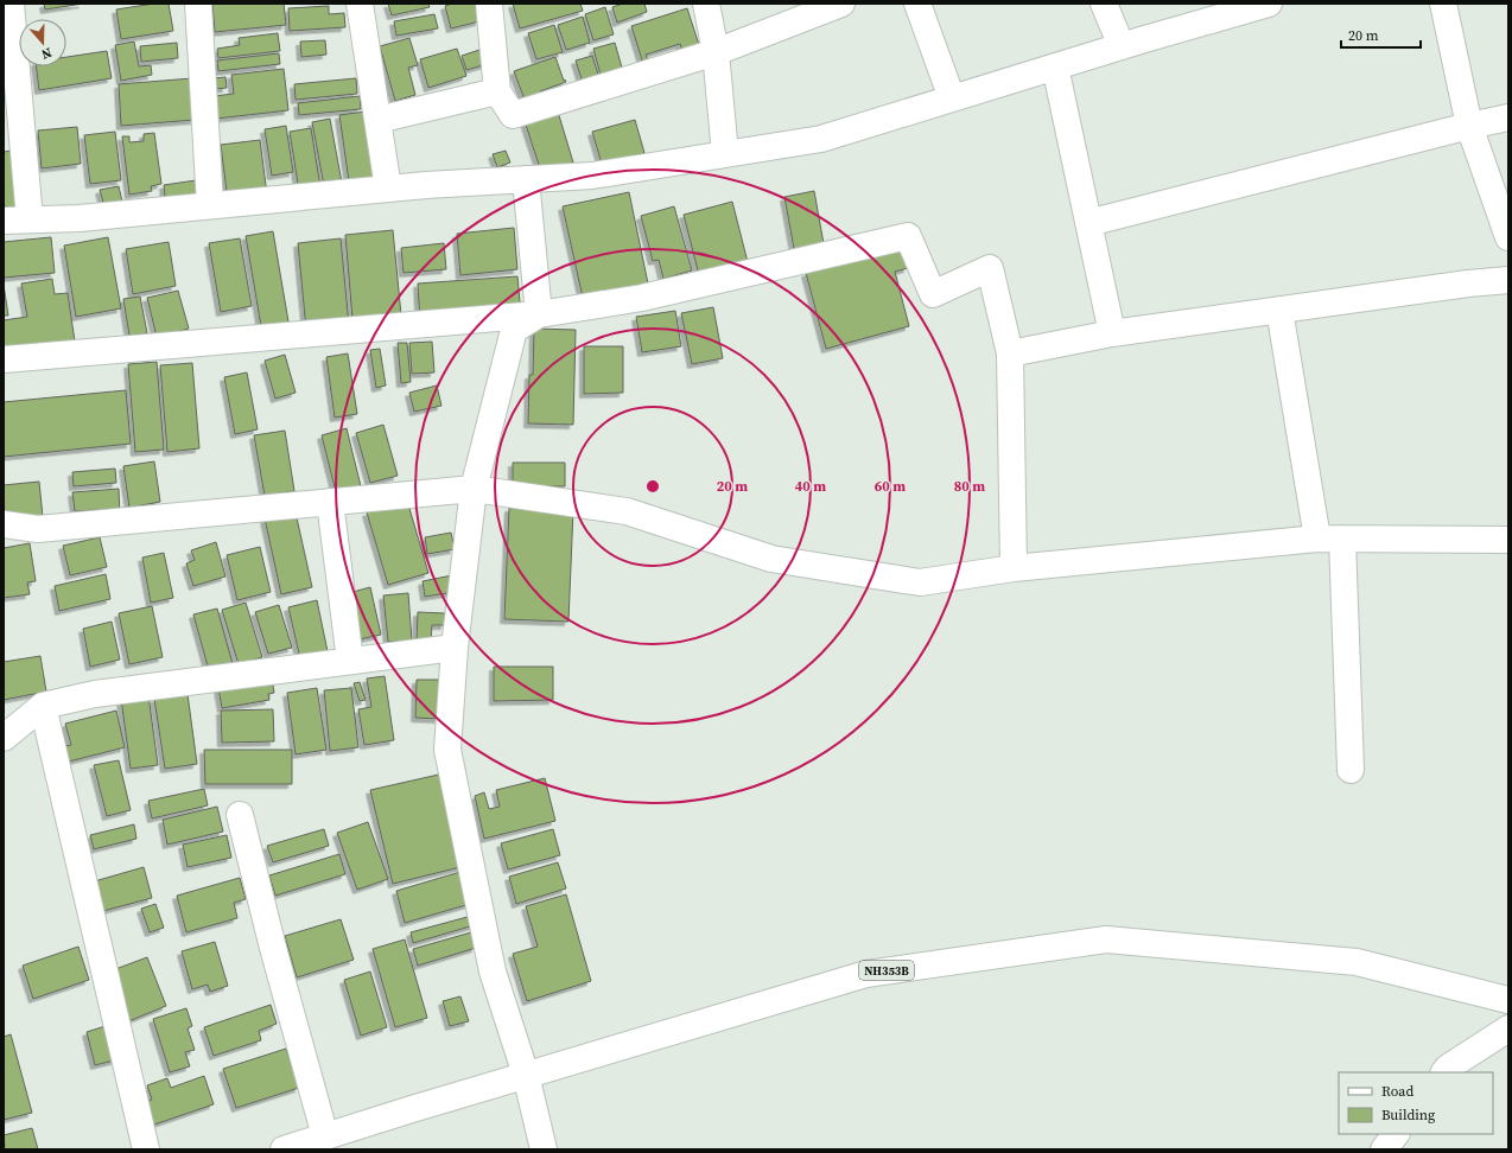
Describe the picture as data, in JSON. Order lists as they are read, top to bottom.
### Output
{
  "streets": {
    "main road": ["NH353B"]
  },
  "legend": ["Road", "Building"],
  "scale_bar": "20 m",
  "north": "bottom",
  "rings": [
    "20 m",
    "40 m",
    "60 m",
    "80 m"
  ]
}
